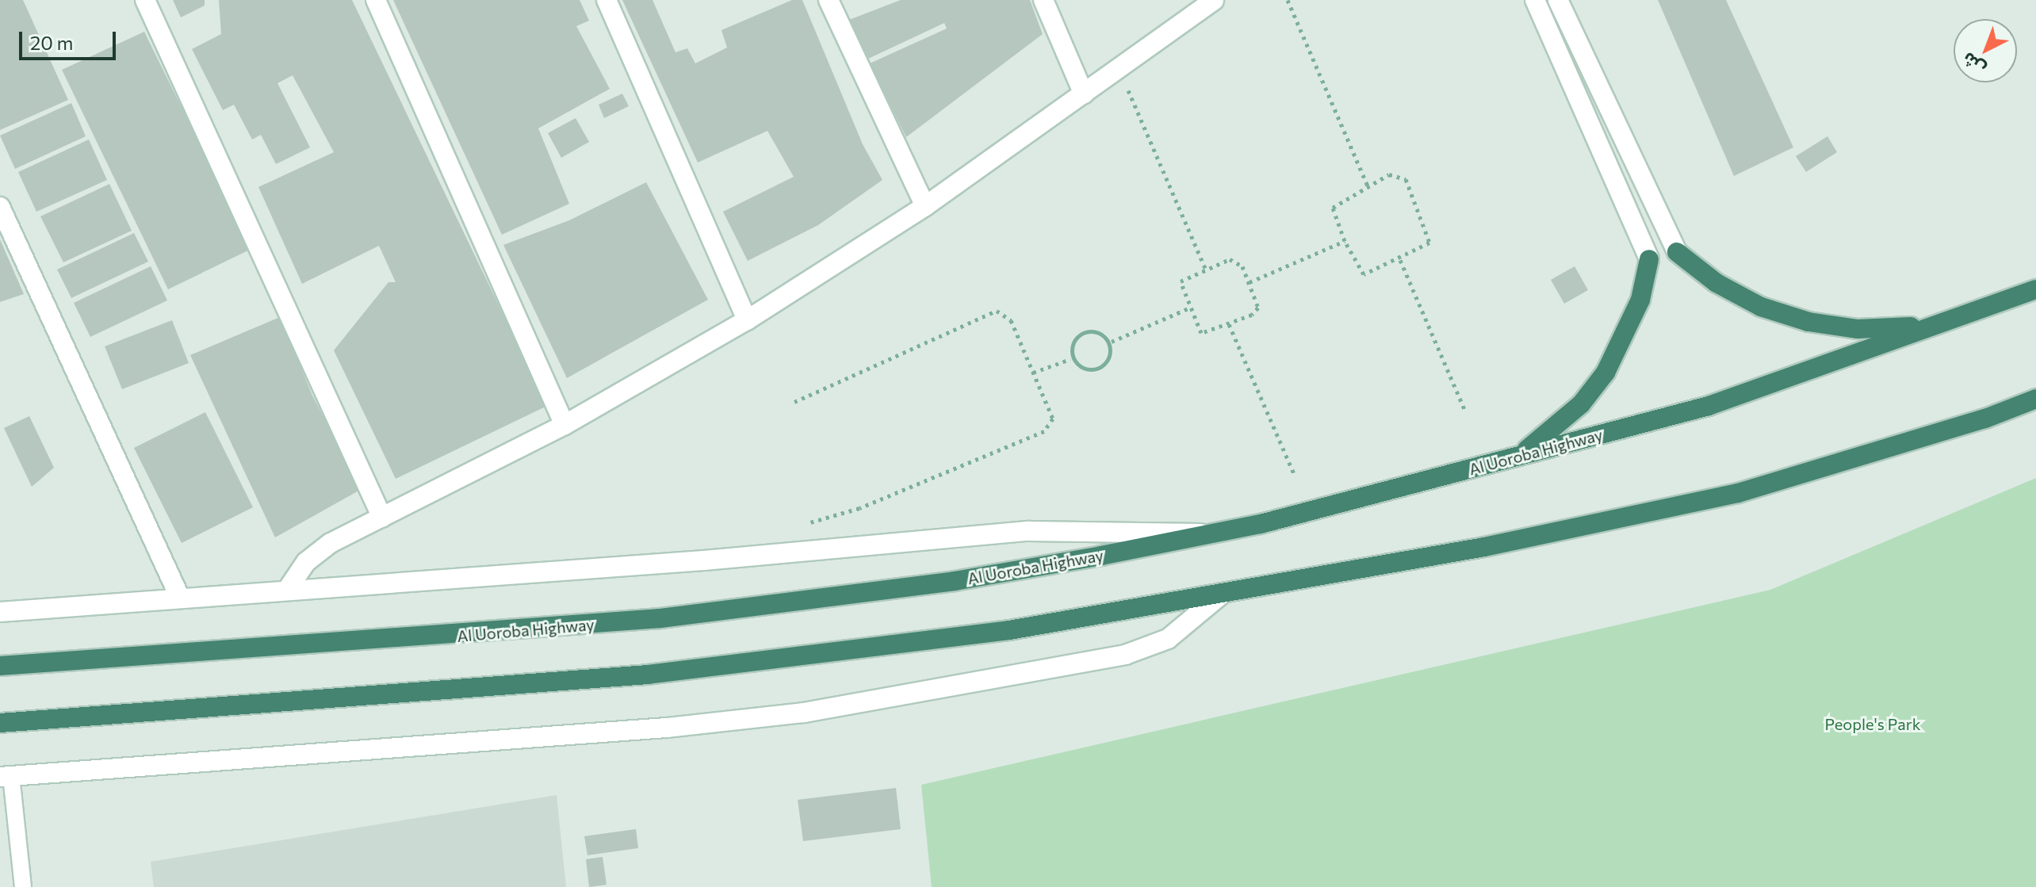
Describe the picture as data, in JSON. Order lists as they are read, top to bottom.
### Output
{
  "streets": {
    "highway": ["Al Uoroba Highway"]
  },
  "parks": ["People's Park"],
  "scale_bar": "20 m",
  "north": "bottom left"
}
